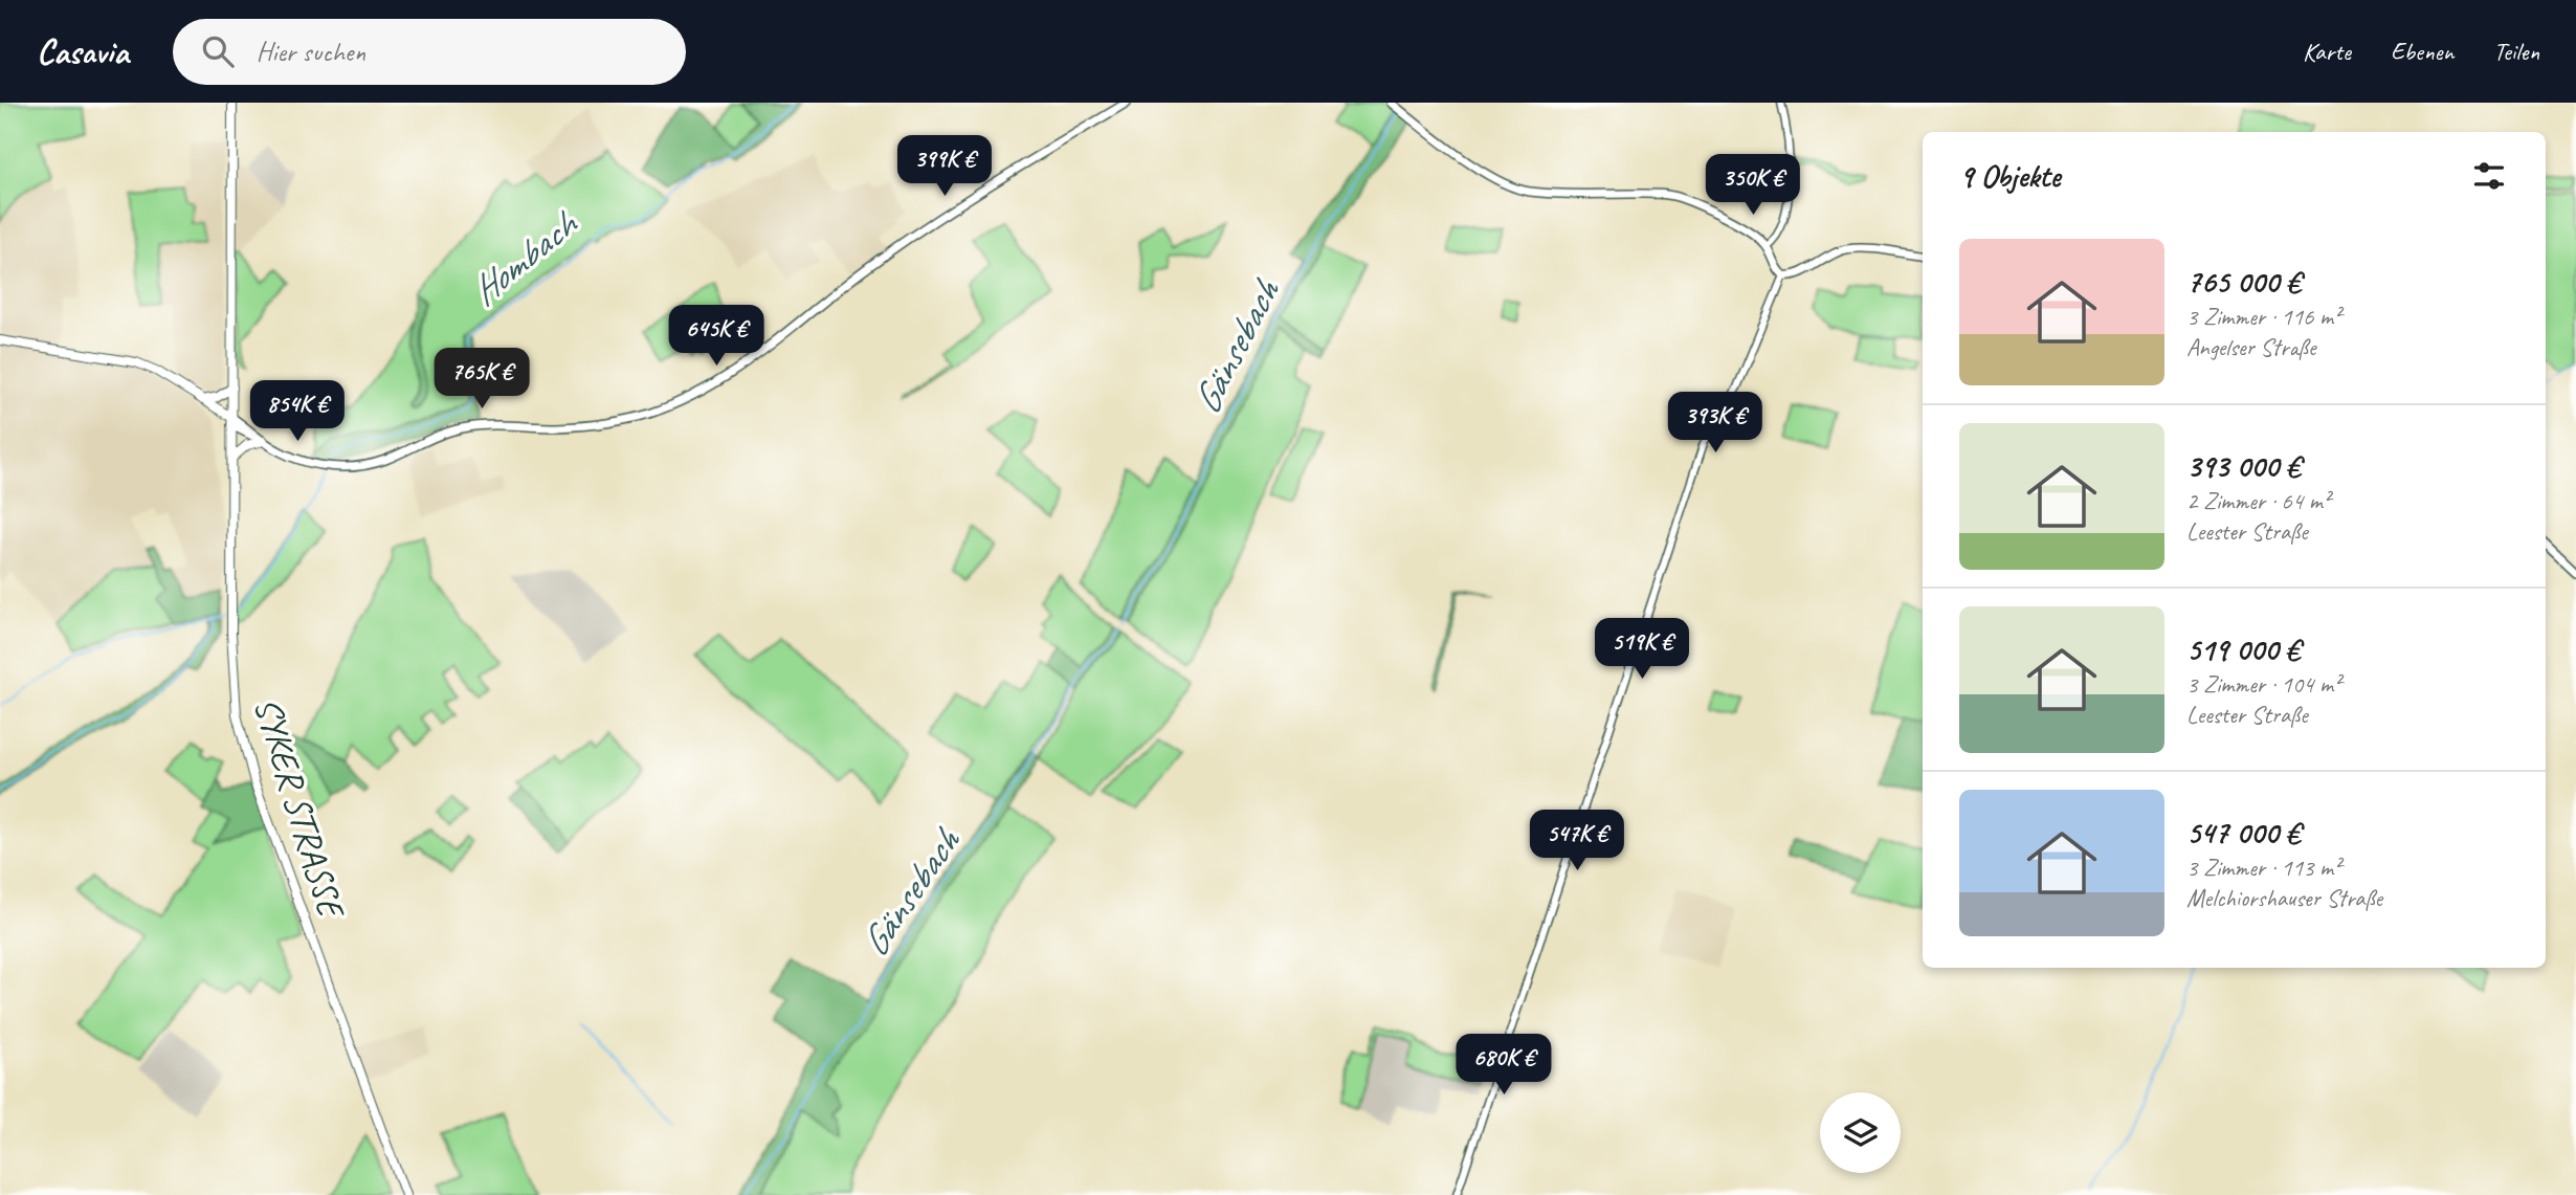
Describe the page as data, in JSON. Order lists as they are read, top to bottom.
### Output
{
  "streets": {
    "main road": ["SYKER STRASSE"]
  },
  "water": ["Hombach", "Gänsebach"],
  "page": {
    "header": "Casavia",
    "search": "Hier suchen",
    "nav": ["Karte", "Ebenen", "Teilen"],
    "heading": "9 Objekte",
    "price": [
      "399K €",
      "350K €",
      "645K €",
      "765K €",
      "854K €",
      "393K €",
      "519K €",
      "547K €",
      "680K €"
    ],
    "list": [
      {
        "name": "765 000 €",
        "note": "3 Zimmer · 116 m² · Angelser Straße"
      },
      {
        "name": "393 000 €",
        "note": "2 Zimmer · 64 m² · Leester Straße"
      },
      {
        "name": "519 000 €",
        "note": "3 Zimmer · 104 m² · Leester Straße"
      },
      {
        "name": "547 000 €",
        "note": "3 Zimmer · 113 m² · Melchiorshauser Straße"
      }
    ]
  }
}
